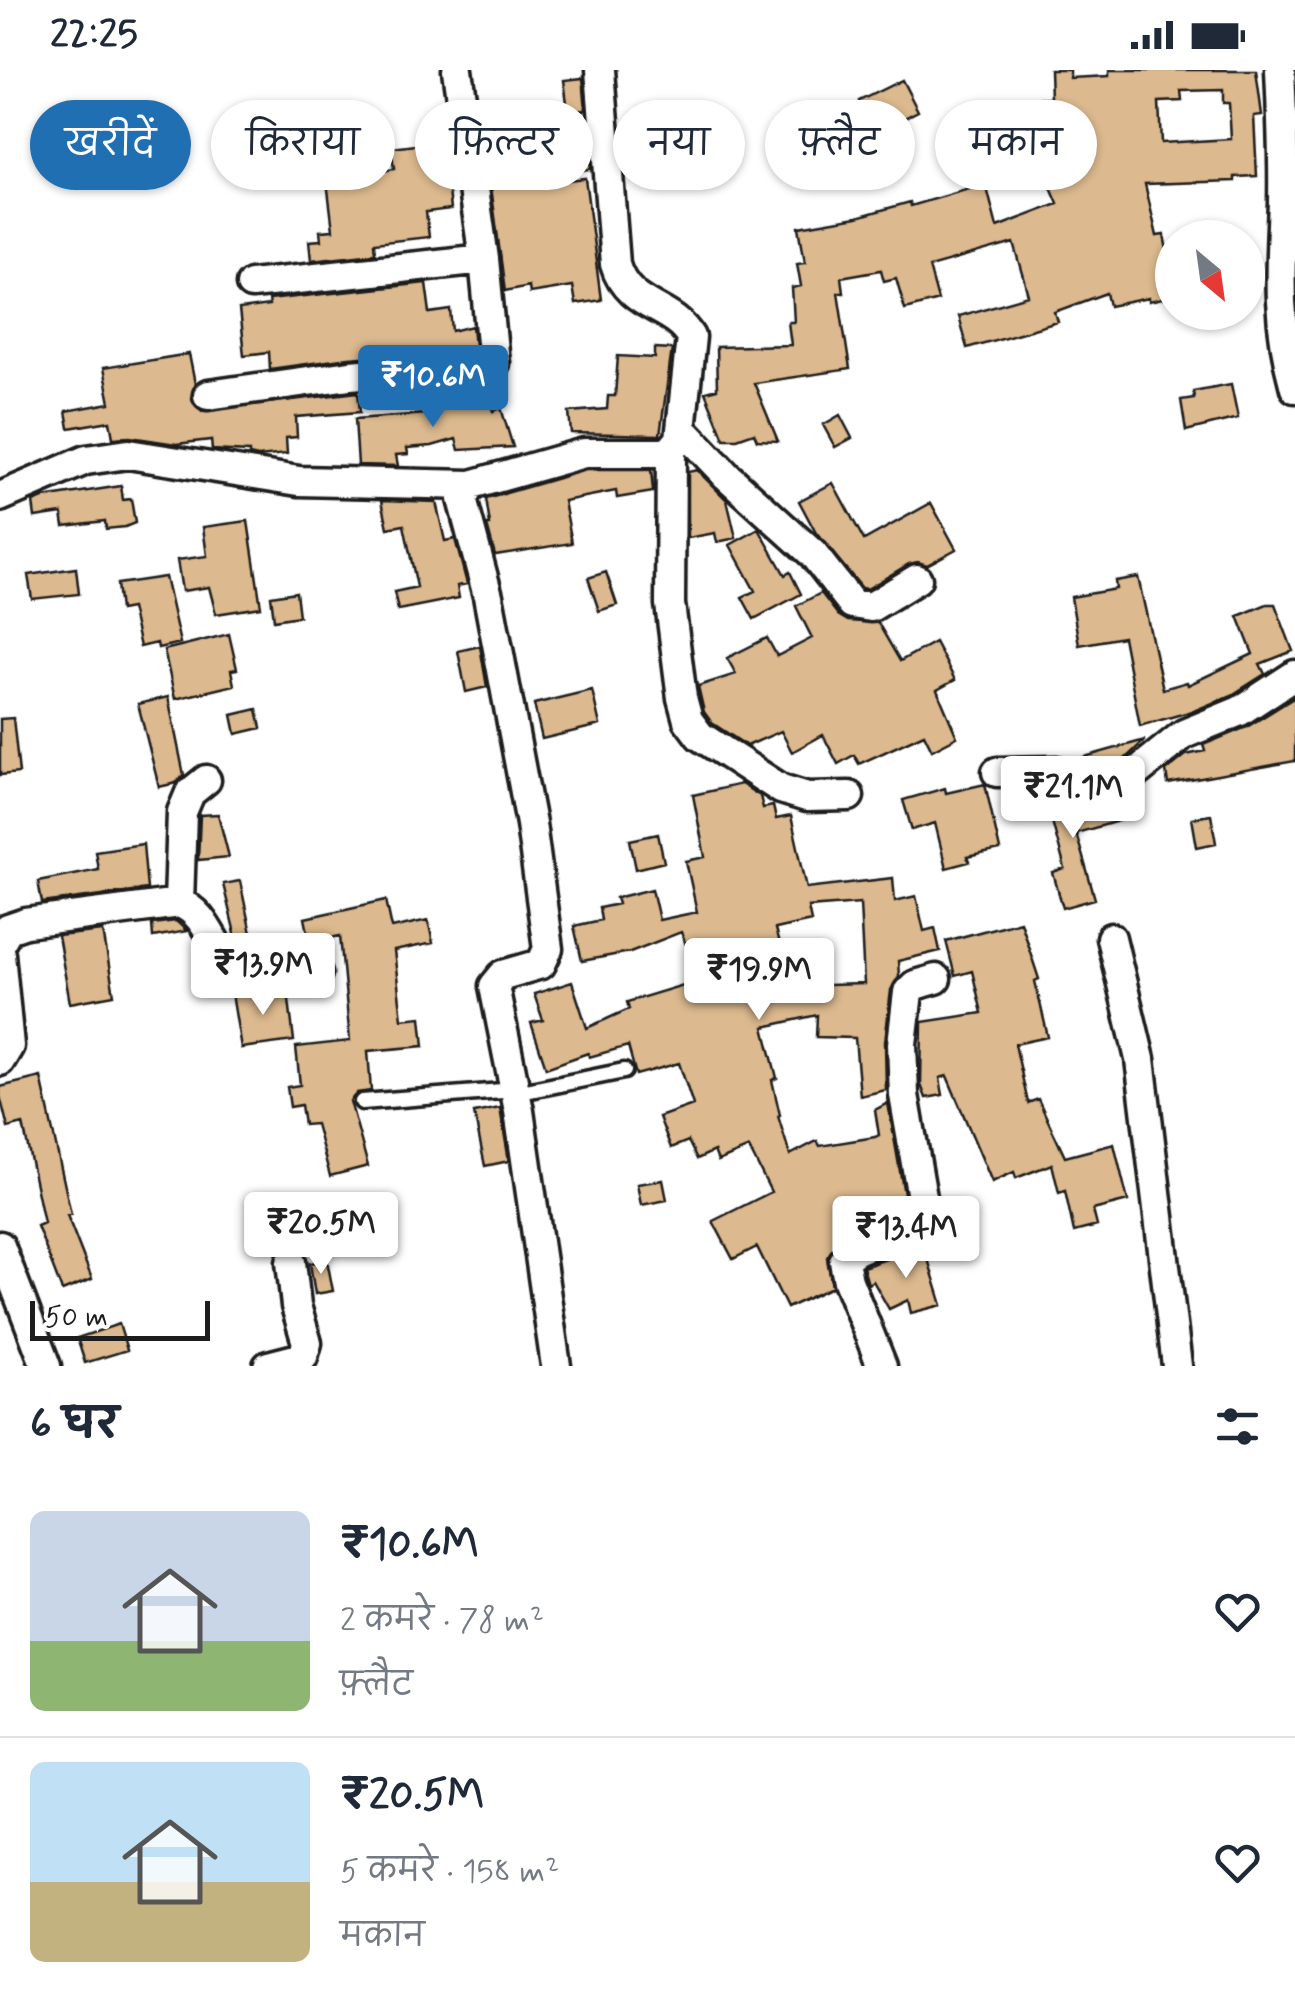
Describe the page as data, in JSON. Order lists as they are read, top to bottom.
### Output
{
  "scale_bar": "50 m",
  "north": "bottom right",
  "page": {
    "status": "22:25",
    "chip": [
      "खरीदें",
      "किराया",
      "फ़िल्टर",
      "नया",
      "फ़्लैट",
      "मकान"
    ],
    "price": [
      "₹10.6M",
      "₹21.1M",
      "₹13.9M",
      "₹19.9M",
      "₹20.5M",
      "₹13.4M"
    ],
    "scale": "50 m",
    "heading": "6 घर",
    "list": [
      {
        "name": "₹10.6M",
        "note": "2 कमरे · 78 m² · फ़्लैट"
      },
      {
        "name": "₹20.5M",
        "note": "5 कमरे · 158 m² · मकान"
      }
    ]
  }
}
